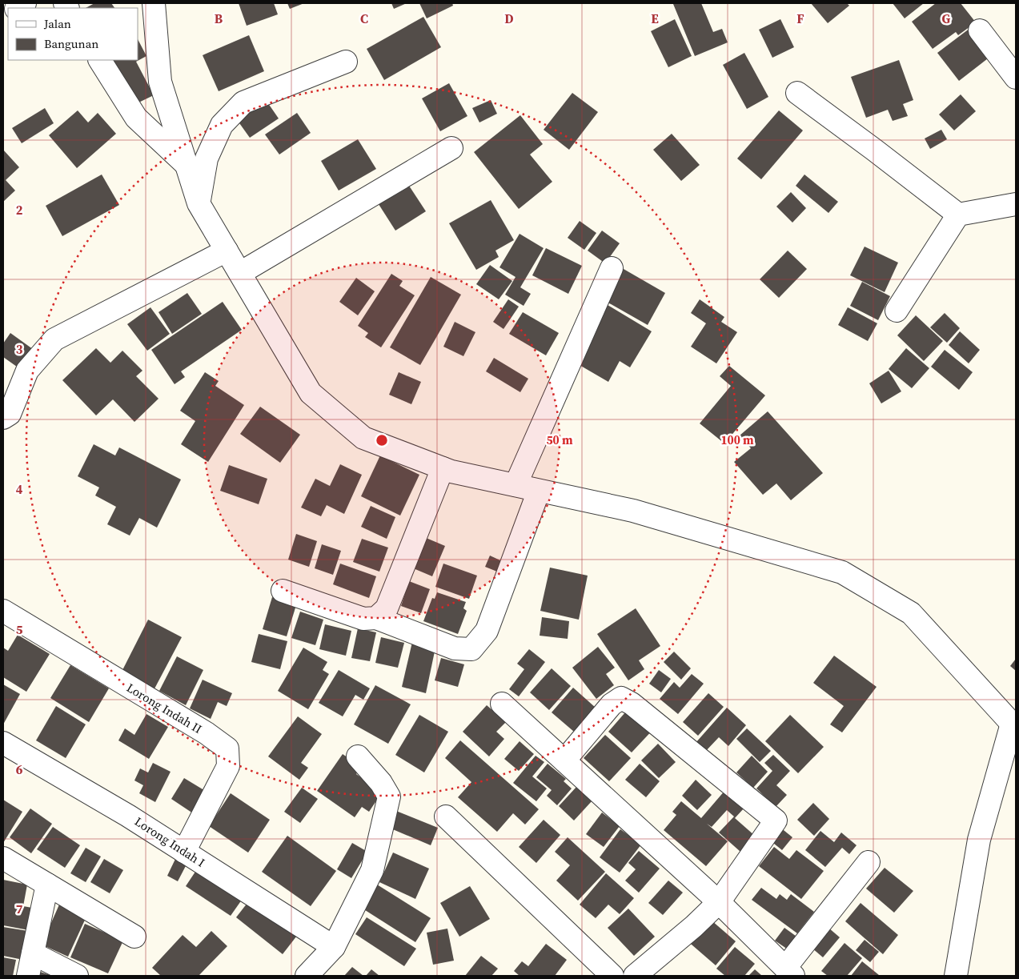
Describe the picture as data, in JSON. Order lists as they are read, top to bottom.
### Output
{
  "streets": {
    "street": ["Lorong Indah II", "Lorong Indah I"]
  },
  "crossings": [
    ["Lorong Indah II", "Lorong Indah I"]
  ],
  "legend": ["Jalan", "Bangunan"],
  "grid": {
    "columns": [
      "B",
      "C",
      "D",
      "E",
      "F",
      "G"
    ],
    "rows": [
      "2",
      "3",
      "4",
      "5",
      "6",
      "7"
    ]
  },
  "rings": ["50 m", "100 m"]
}
